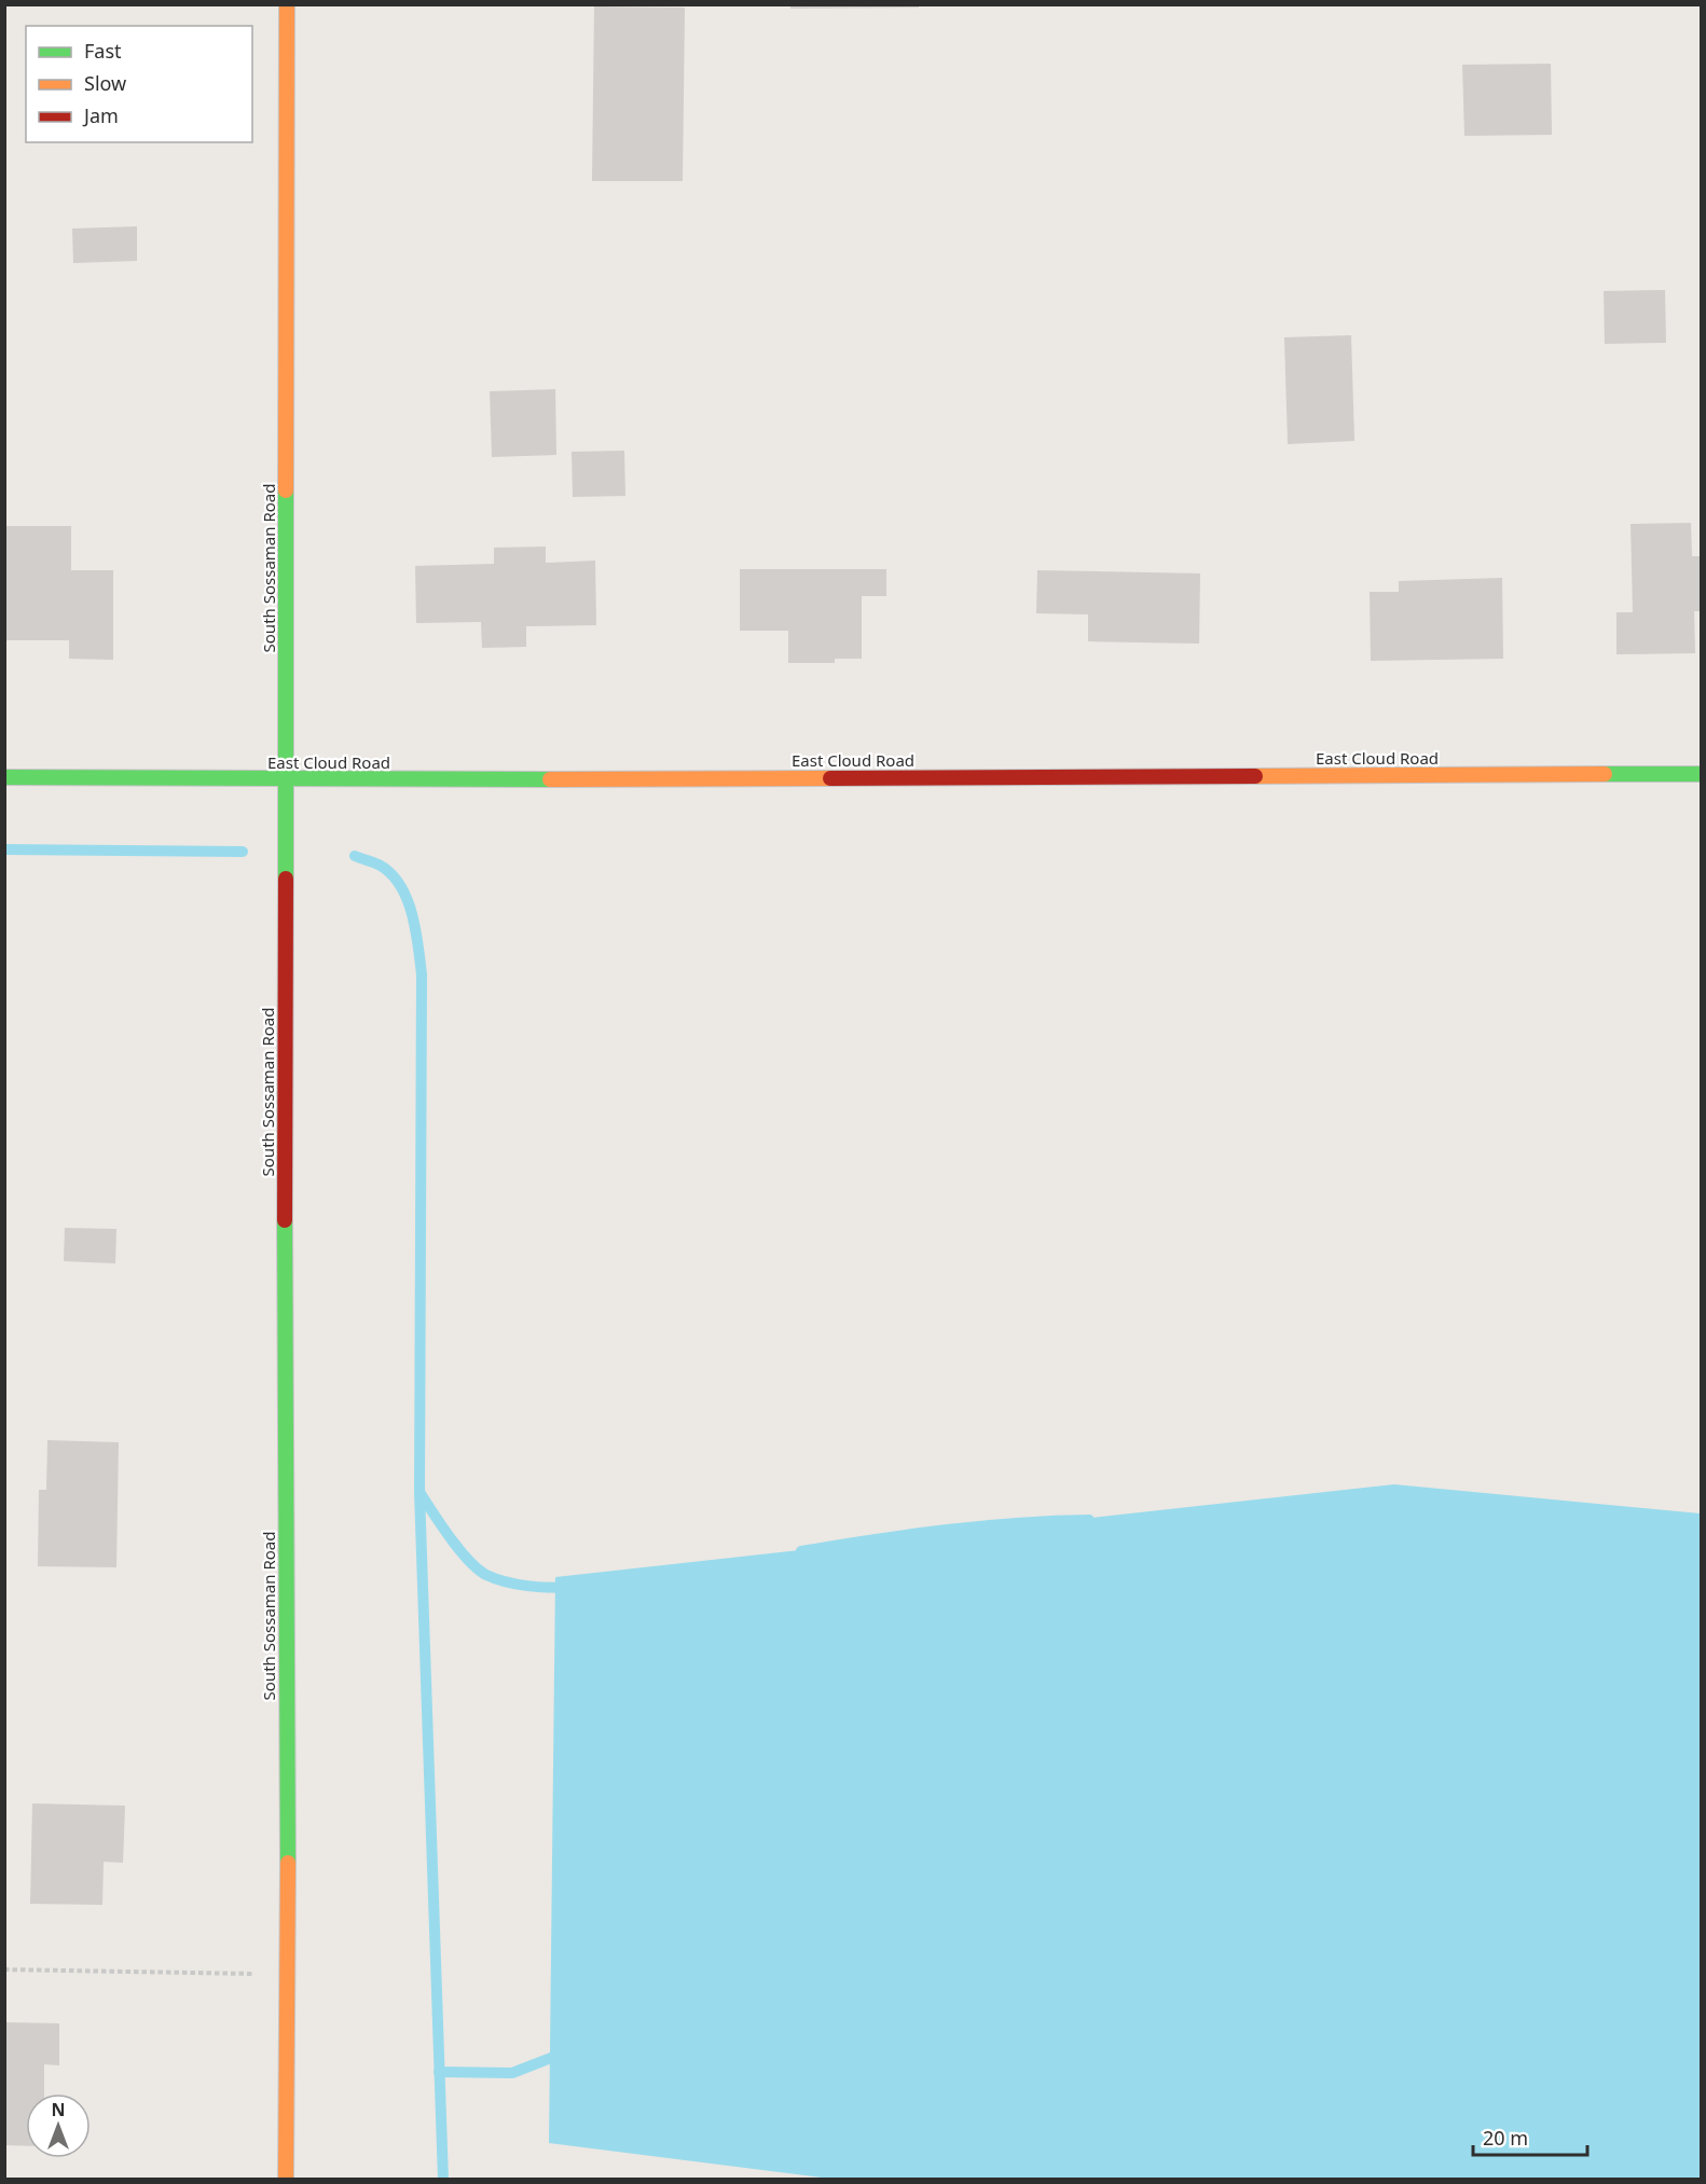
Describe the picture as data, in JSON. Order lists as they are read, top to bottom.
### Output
{
  "streets": {
    "main road": ["South Sossaman Road", "East Cloud Road"]
  },
  "crossings": [
    ["South Sossaman Road", "East Cloud Road"]
  ],
  "legend": ["Fast", "Slow", "Jam"],
  "scale_bar": "20 m",
  "north": "top"
}
